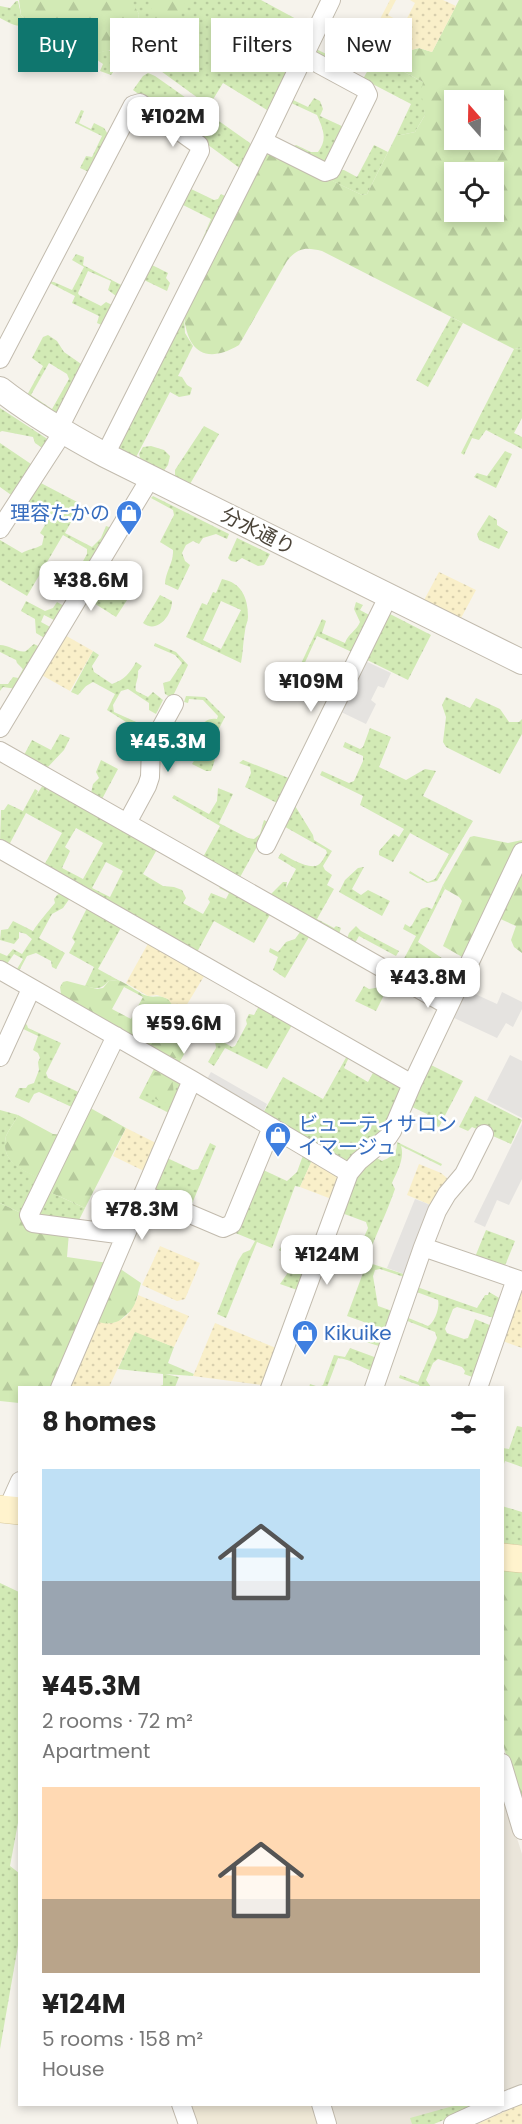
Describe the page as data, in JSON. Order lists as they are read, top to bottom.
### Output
{
  "streets": {
    "street": ["分水通り"]
  },
  "places": {
    "shop": ["理容たかの", "ビューティサロン イマージュ", "Kikuike"]
  },
  "north": "top",
  "page": {
    "chip": [
      "Buy",
      "Rent",
      "Filters",
      "New"
    ],
    "price": [
      "¥102M",
      "¥38.6M",
      "¥109M",
      "¥45.3M",
      "¥43.8M",
      "¥59.6M",
      "¥78.3M",
      "¥124M"
    ],
    "heading": "8 homes",
    "list": [
      {
        "name": "¥45.3M",
        "note": "2 rooms · 72 m² · Apartment"
      },
      {
        "name": "¥124M",
        "note": "5 rooms · 158 m² · House"
      }
    ]
  }
}
